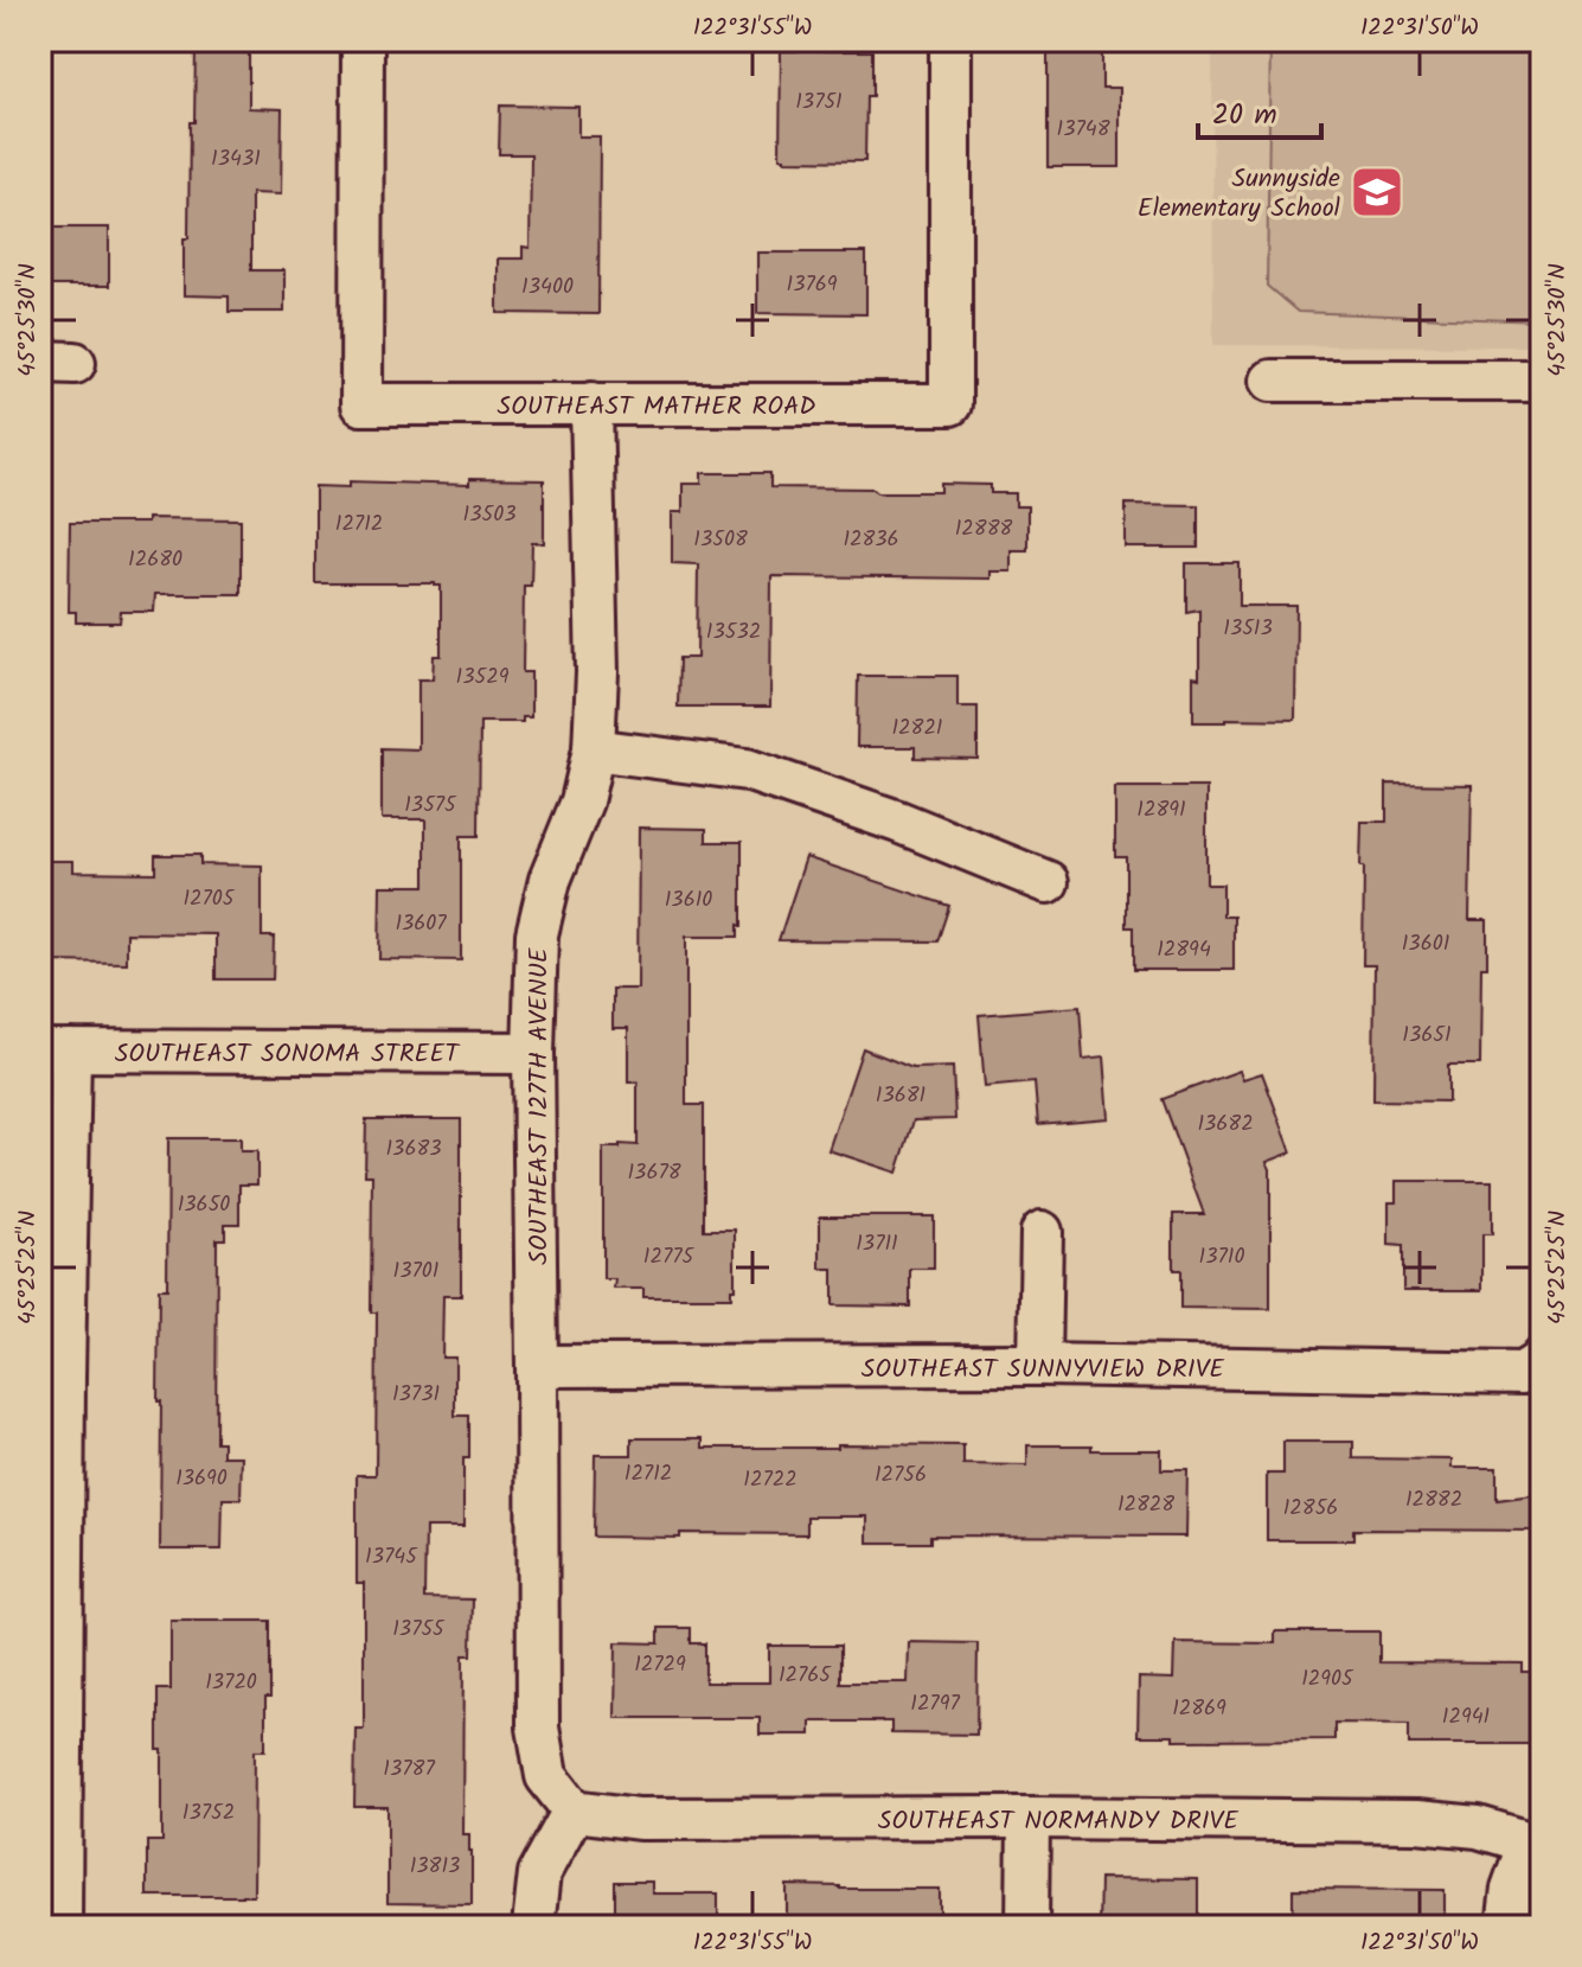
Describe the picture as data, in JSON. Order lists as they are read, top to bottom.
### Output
{
  "streets": {
    "street": [
      "SOUTHEAST MATHER ROAD",
      "SOUTHEAST SONOMA STREET",
      "SOUTHEAST 127TH AVENUE",
      "SOUTHEAST SUNNYVIEW DRIVE",
      "SOUTHEAST NORMANDY DRIVE"
    ]
  },
  "crossings": [
    ["SOUTHEAST MATHER ROAD", "SOUTHEAST 127TH AVENUE"],
    ["SOUTHEAST SONOMA STREET", "SOUTHEAST 127TH AVENUE"],
    ["SOUTHEAST 127TH AVENUE", "SOUTHEAST SUNNYVIEW DRIVE"],
    ["SOUTHEAST 127TH AVENUE", "SOUTHEAST NORMANDY DRIVE"]
  ],
  "places": {
    "school or university": ["Sunnyside Elementary School"]
  },
  "house_numbers": [
    "13751",
    "13748",
    "13431",
    "13769",
    "13400",
    "13503",
    "12712",
    "12888",
    "13508",
    "12836",
    "12680",
    "13513",
    "13532",
    "13529",
    "12821",
    "13575",
    "12891",
    "12705",
    "13610",
    "13607",
    "13601",
    "12894",
    "13651",
    "13681",
    "13682",
    "13683",
    "13678",
    "13650",
    "13711",
    "12775",
    "13710",
    "13701",
    "13731",
    "12712",
    "12756",
    "13690",
    "12722",
    "12882",
    "12828",
    "12856",
    "13745",
    "13755",
    "12729",
    "12765",
    "12905",
    "13720",
    "12797",
    "12869",
    "12941",
    "13787",
    "13752",
    "13813"
  ],
  "scale_bar": "20 m",
  "coordinates": [
    "122°31'55\"W",
    "122°31'50\"W",
    "45°25'30\"N",
    "45°25'25\"N"
  ]
}
